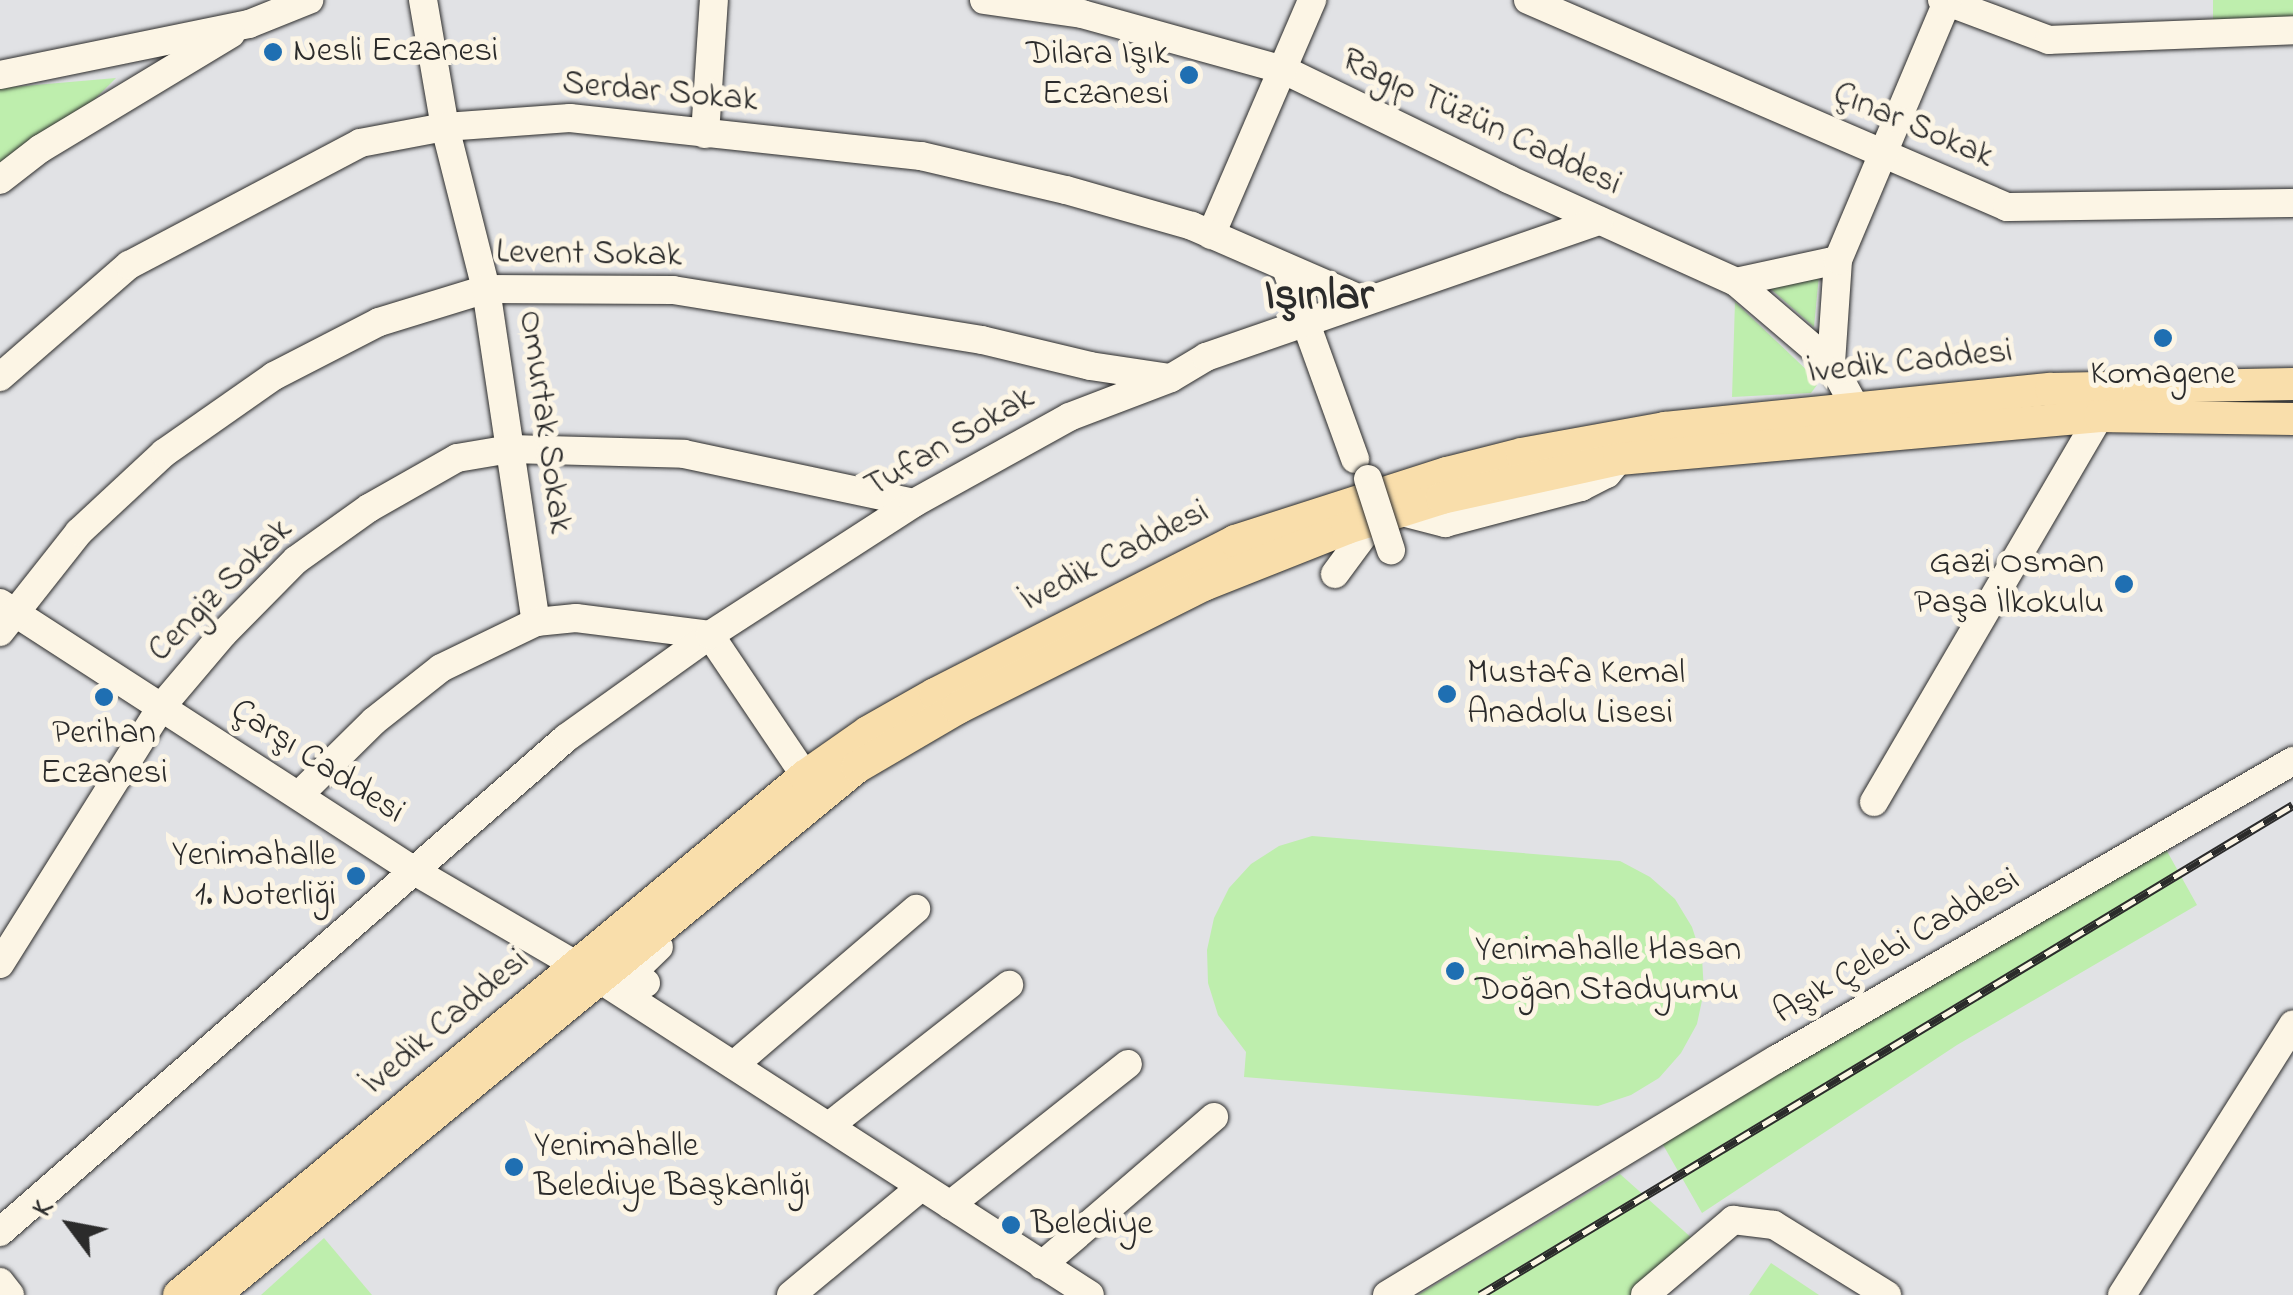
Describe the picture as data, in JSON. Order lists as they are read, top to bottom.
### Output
{
  "streets": {
    "main road": ["İvedik Caddesi"],
    "street": [
      "Serdar Sokak",
      "Ragıp Tüzün Caddesi",
      "Çınar Sokak",
      "Levent Sokak",
      "Omurtak Sokak",
      "Tufan Sokak",
      "Cengiz Sokak",
      "Çarşı Caddesi",
      "Aşık Çelebi Caddesi"
    ]
  },
  "crossings": [
    ["Serdar Sokak", "Omurtak Sokak"],
    ["Serdar Sokak", "Tufan Sokak"],
    ["Ragıp Tüzün Caddesi", "İvedik Caddesi"],
    ["Ragıp Tüzün Caddesi", "Tufan Sokak"],
    ["Levent Sokak", "Omurtak Sokak"],
    ["Levent Sokak", "Tufan Sokak"],
    ["Levent Sokak", "Çarşı Caddesi"],
    ["İvedik Caddesi", "Çarşı Caddesi"],
    ["Omurtak Sokak", "Cengiz Sokak"],
    ["Tufan Sokak", "Cengiz Sokak"],
    ["Tufan Sokak", "Çarşı Caddesi"],
    ["Cengiz Sokak", "Çarşı Caddesi"]
  ],
  "districts": ["Işınlar"],
  "places": [
    "Nesli Eczanesi",
    "Dilara Işık Eczanesi",
    "Komagene",
    "Gazi Osman Paşa İlkokulu",
    "Mustafa Kemal Anadolu Lisesi",
    "Perihan Eczanesi",
    "Yenimahalle 1. Noterliği",
    "Yenimahalle Hasan Doğan Stadyumu",
    "Yenimahalle Belediye Başkanlığı",
    "Belediye"
  ],
  "north": "top left"
}
